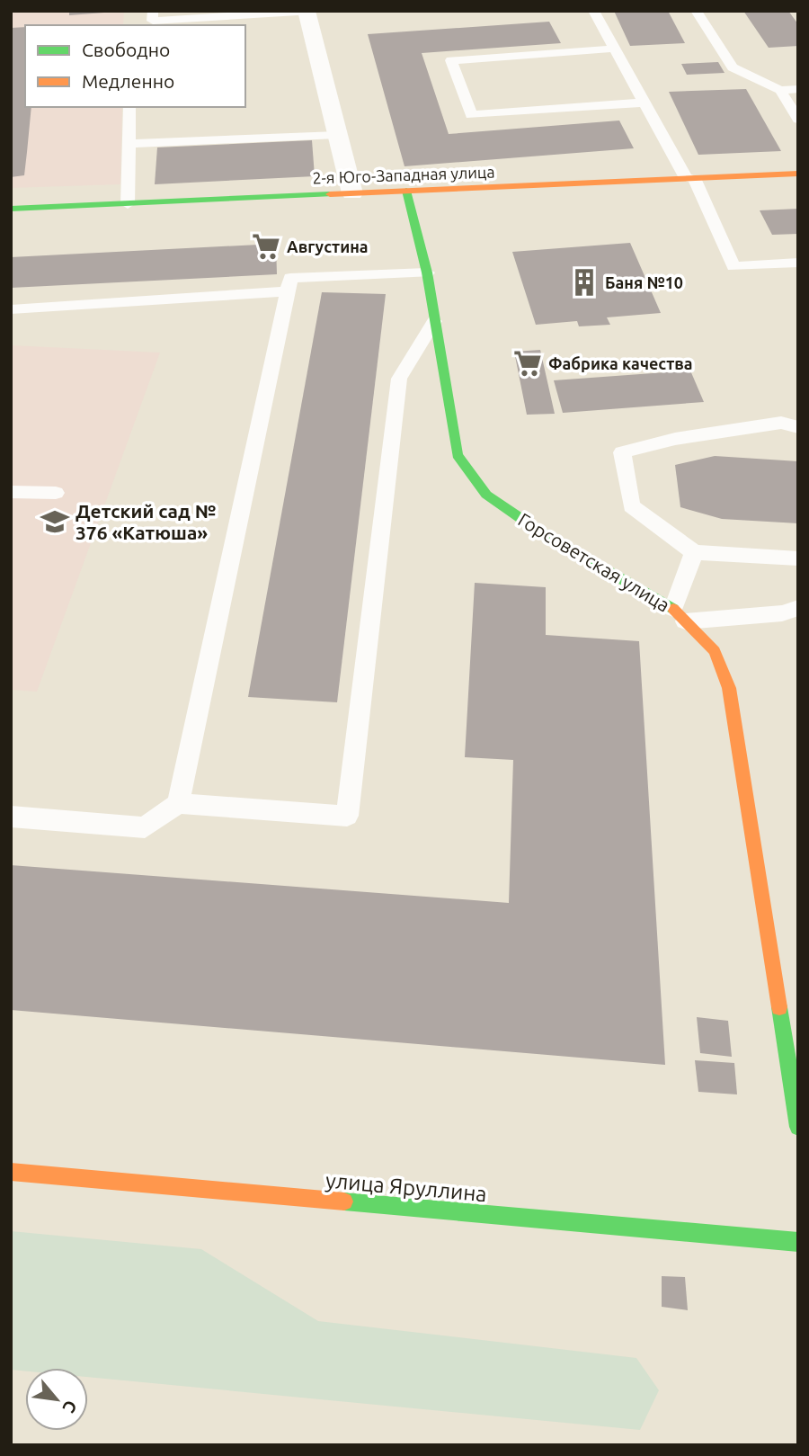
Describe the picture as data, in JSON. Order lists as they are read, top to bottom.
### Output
{
  "streets": {
    "street": ["2-я Юго-Западная улица", "Горсоветская улица", "улица Яруллина"]
  },
  "crossings": [
    ["2-я Юго-Западная улица", "Горсоветская улица"]
  ],
  "places": {
    "supermarket": ["Августина", "Фабрика качества"],
    "building": ["Баня №10"],
    "school or university": ["Детский сад № 376 «Катюша»"]
  },
  "legend": ["Свободно", "Медленно"],
  "north": "bottom right"
}
